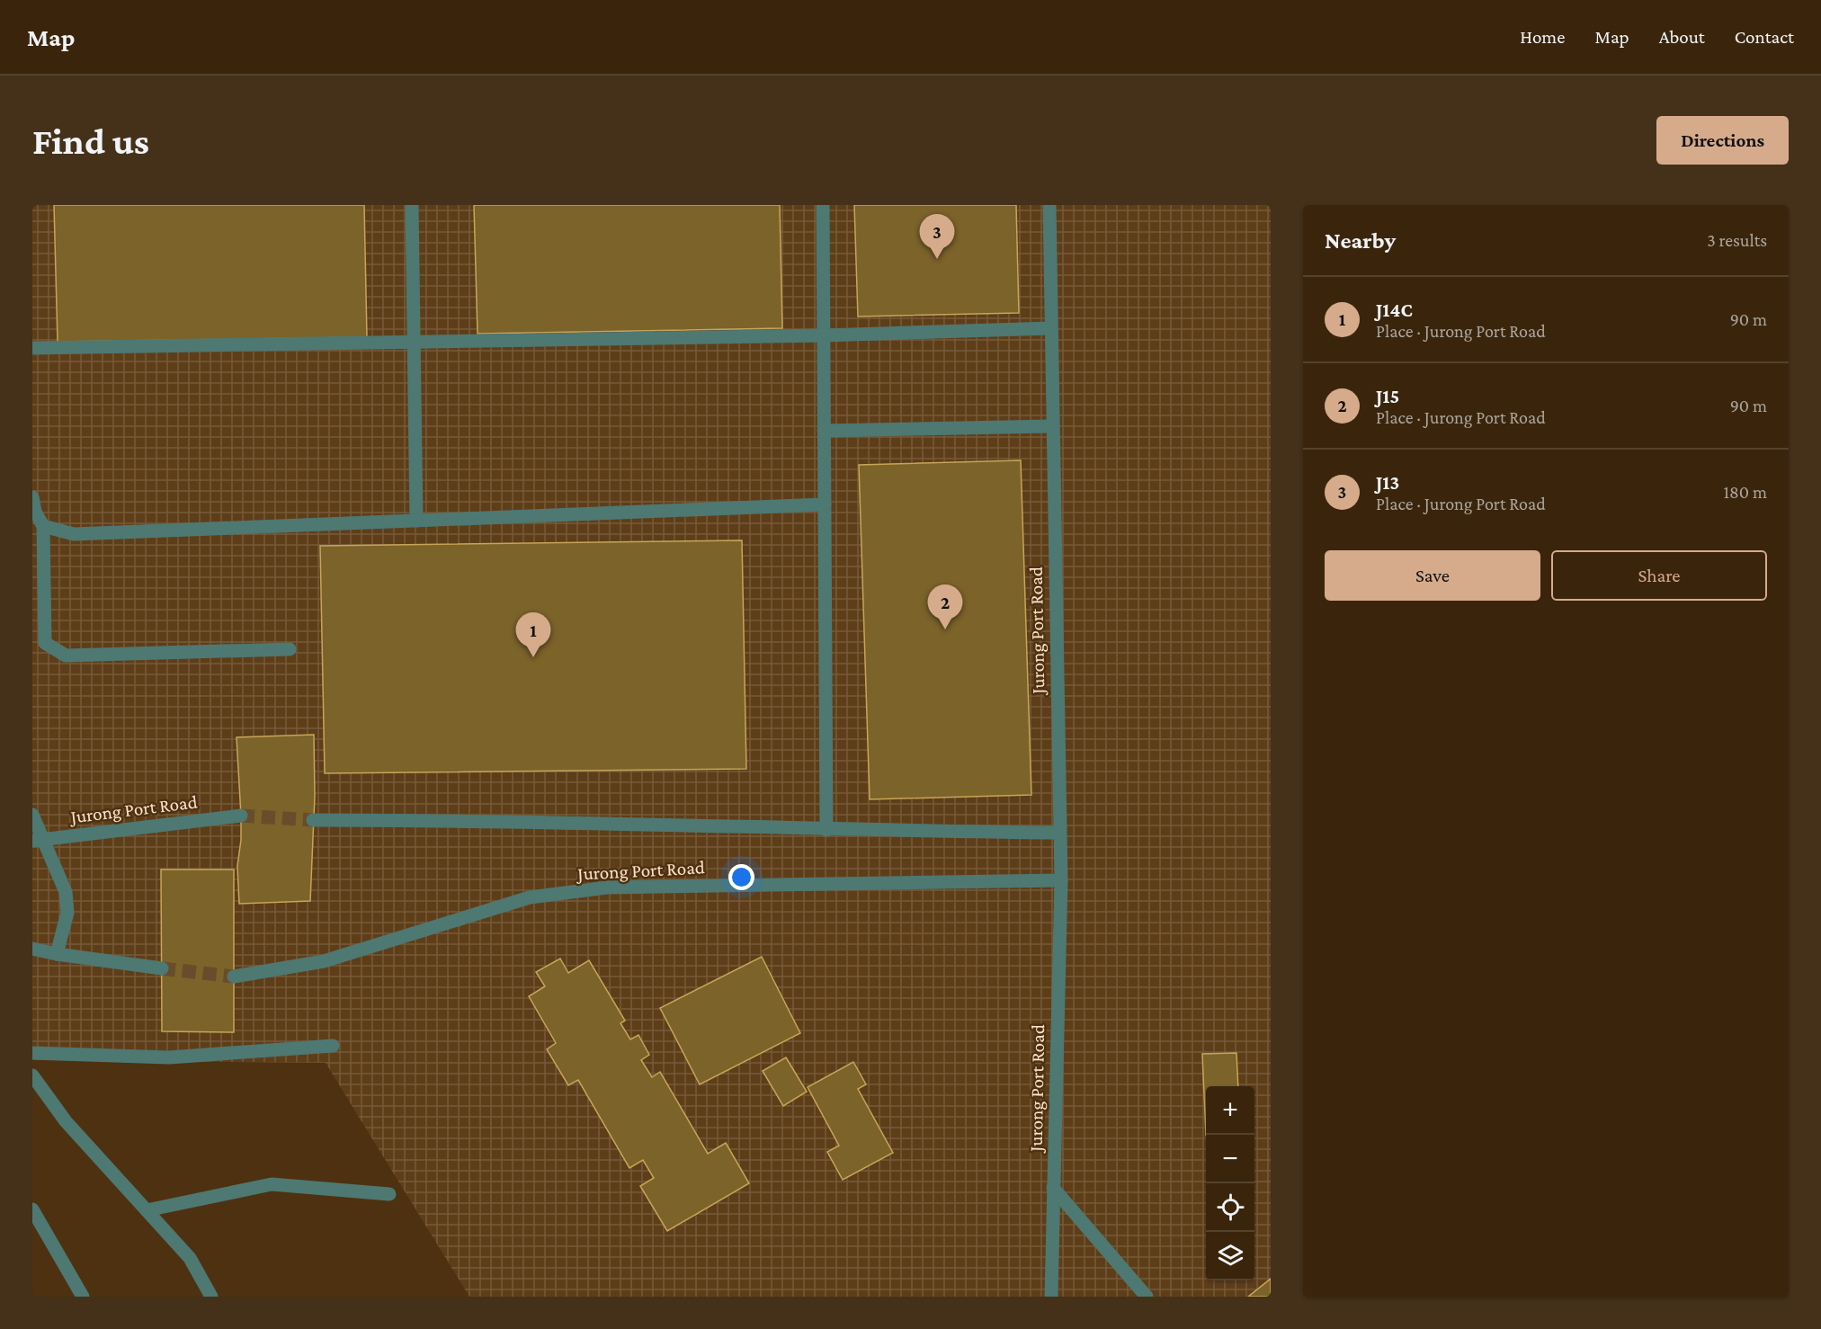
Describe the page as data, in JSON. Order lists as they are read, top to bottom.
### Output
{
  "streets": {
    "street": ["Jurong Port Road"]
  },
  "page": {
    "header": "Map",
    "nav": [
      "Home",
      "Map",
      "About",
      "Contact"
    ],
    "buttons": [
      "Directions",
      ["Save", "Share"]
    ],
    "title": "Find us",
    "heading": ["Nearby", "3 results"],
    "pins": ["3", "2", "1"],
    "list": [
      {
        "mark": "1",
        "name": "J14C",
        "note": "Place · Jurong Port Road",
        "value": "90 m"
      },
      {
        "mark": "2",
        "name": "J15",
        "note": "Place · Jurong Port Road",
        "value": "90 m"
      },
      {
        "mark": "3",
        "name": "J13",
        "note": "Place · Jurong Port Road",
        "value": "180 m"
      }
    ],
    "map_buttons": ["+", "−"]
  }
}
